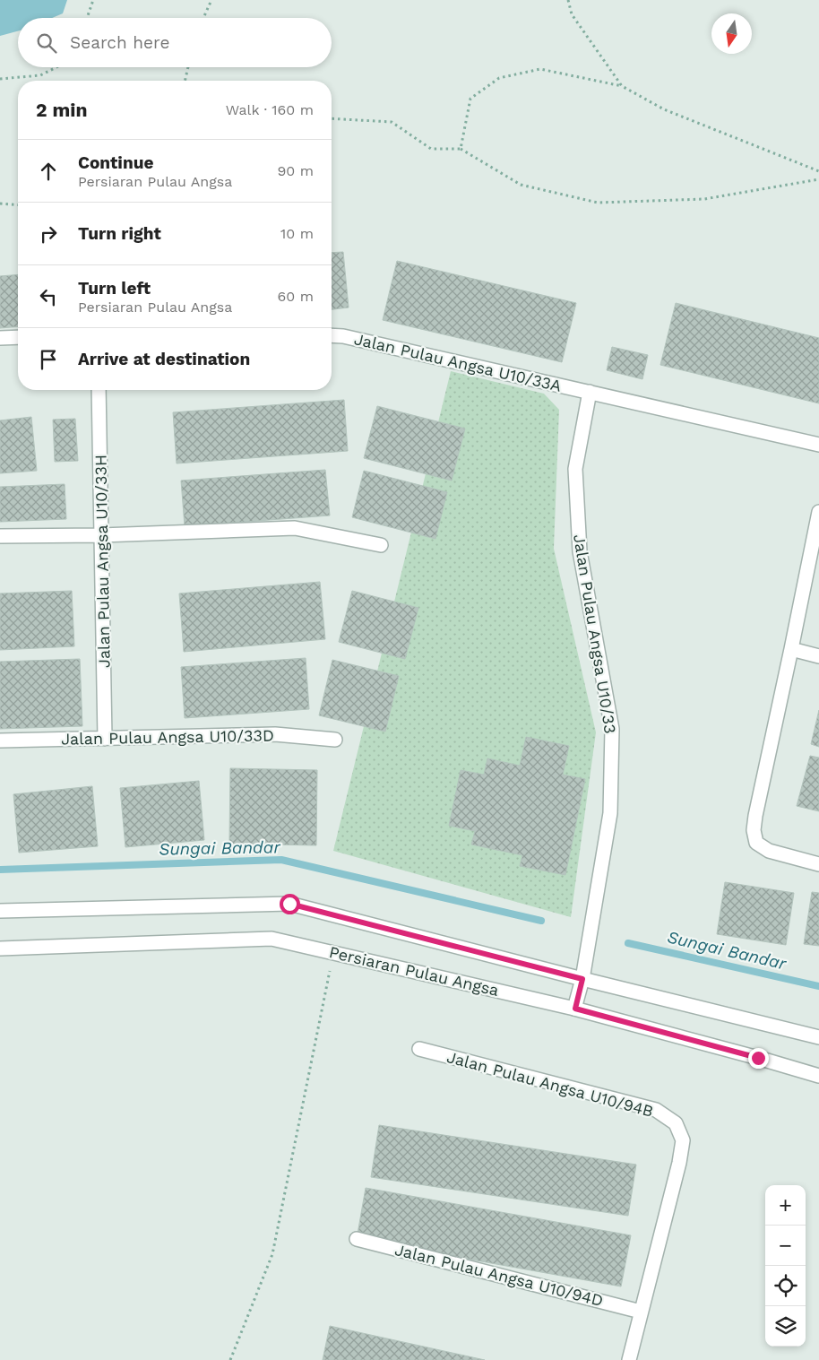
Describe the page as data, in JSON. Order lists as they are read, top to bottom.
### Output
{
  "streets": {
    "street": [
      "Jalan Pulau Angsa U10/33A",
      "Jalan Pulau Angsa U10/33H",
      "Jalan Pulau Angsa U10/33",
      "Jalan Pulau Angsa U10/33D",
      "Persiaran Pulau Angsa",
      "Jalan Pulau Angsa U10/94B",
      "Jalan Pulau Angsa U10/94D"
    ]
  },
  "crossings": [
    ["Jalan Pulau Angsa U10/33A", "Jalan Pulau Angsa U10/33"],
    ["Jalan Pulau Angsa U10/33H", "Jalan Pulau Angsa U10/33D"],
    ["Jalan Pulau Angsa U10/33", "Persiaran Pulau Angsa"],
    ["Jalan Pulau Angsa U10/94B", "Jalan Pulau Angsa U10/94D"]
  ],
  "water": ["Sungai Bandar"],
  "north": "bottom",
  "page": {
    "search": "Search here",
    "heading": ["2 min", "Walk · 160 m"],
    "list": [
      ["Continue", "Persiaran Pulau Angsa", "90 m"],
      ["Turn right", "10 m"],
      ["Turn left", "Persiaran Pulau Angsa", "60 m"],
      "Arrive at destination"
    ],
    "map_buttons": ["+", "−"]
  }
}
